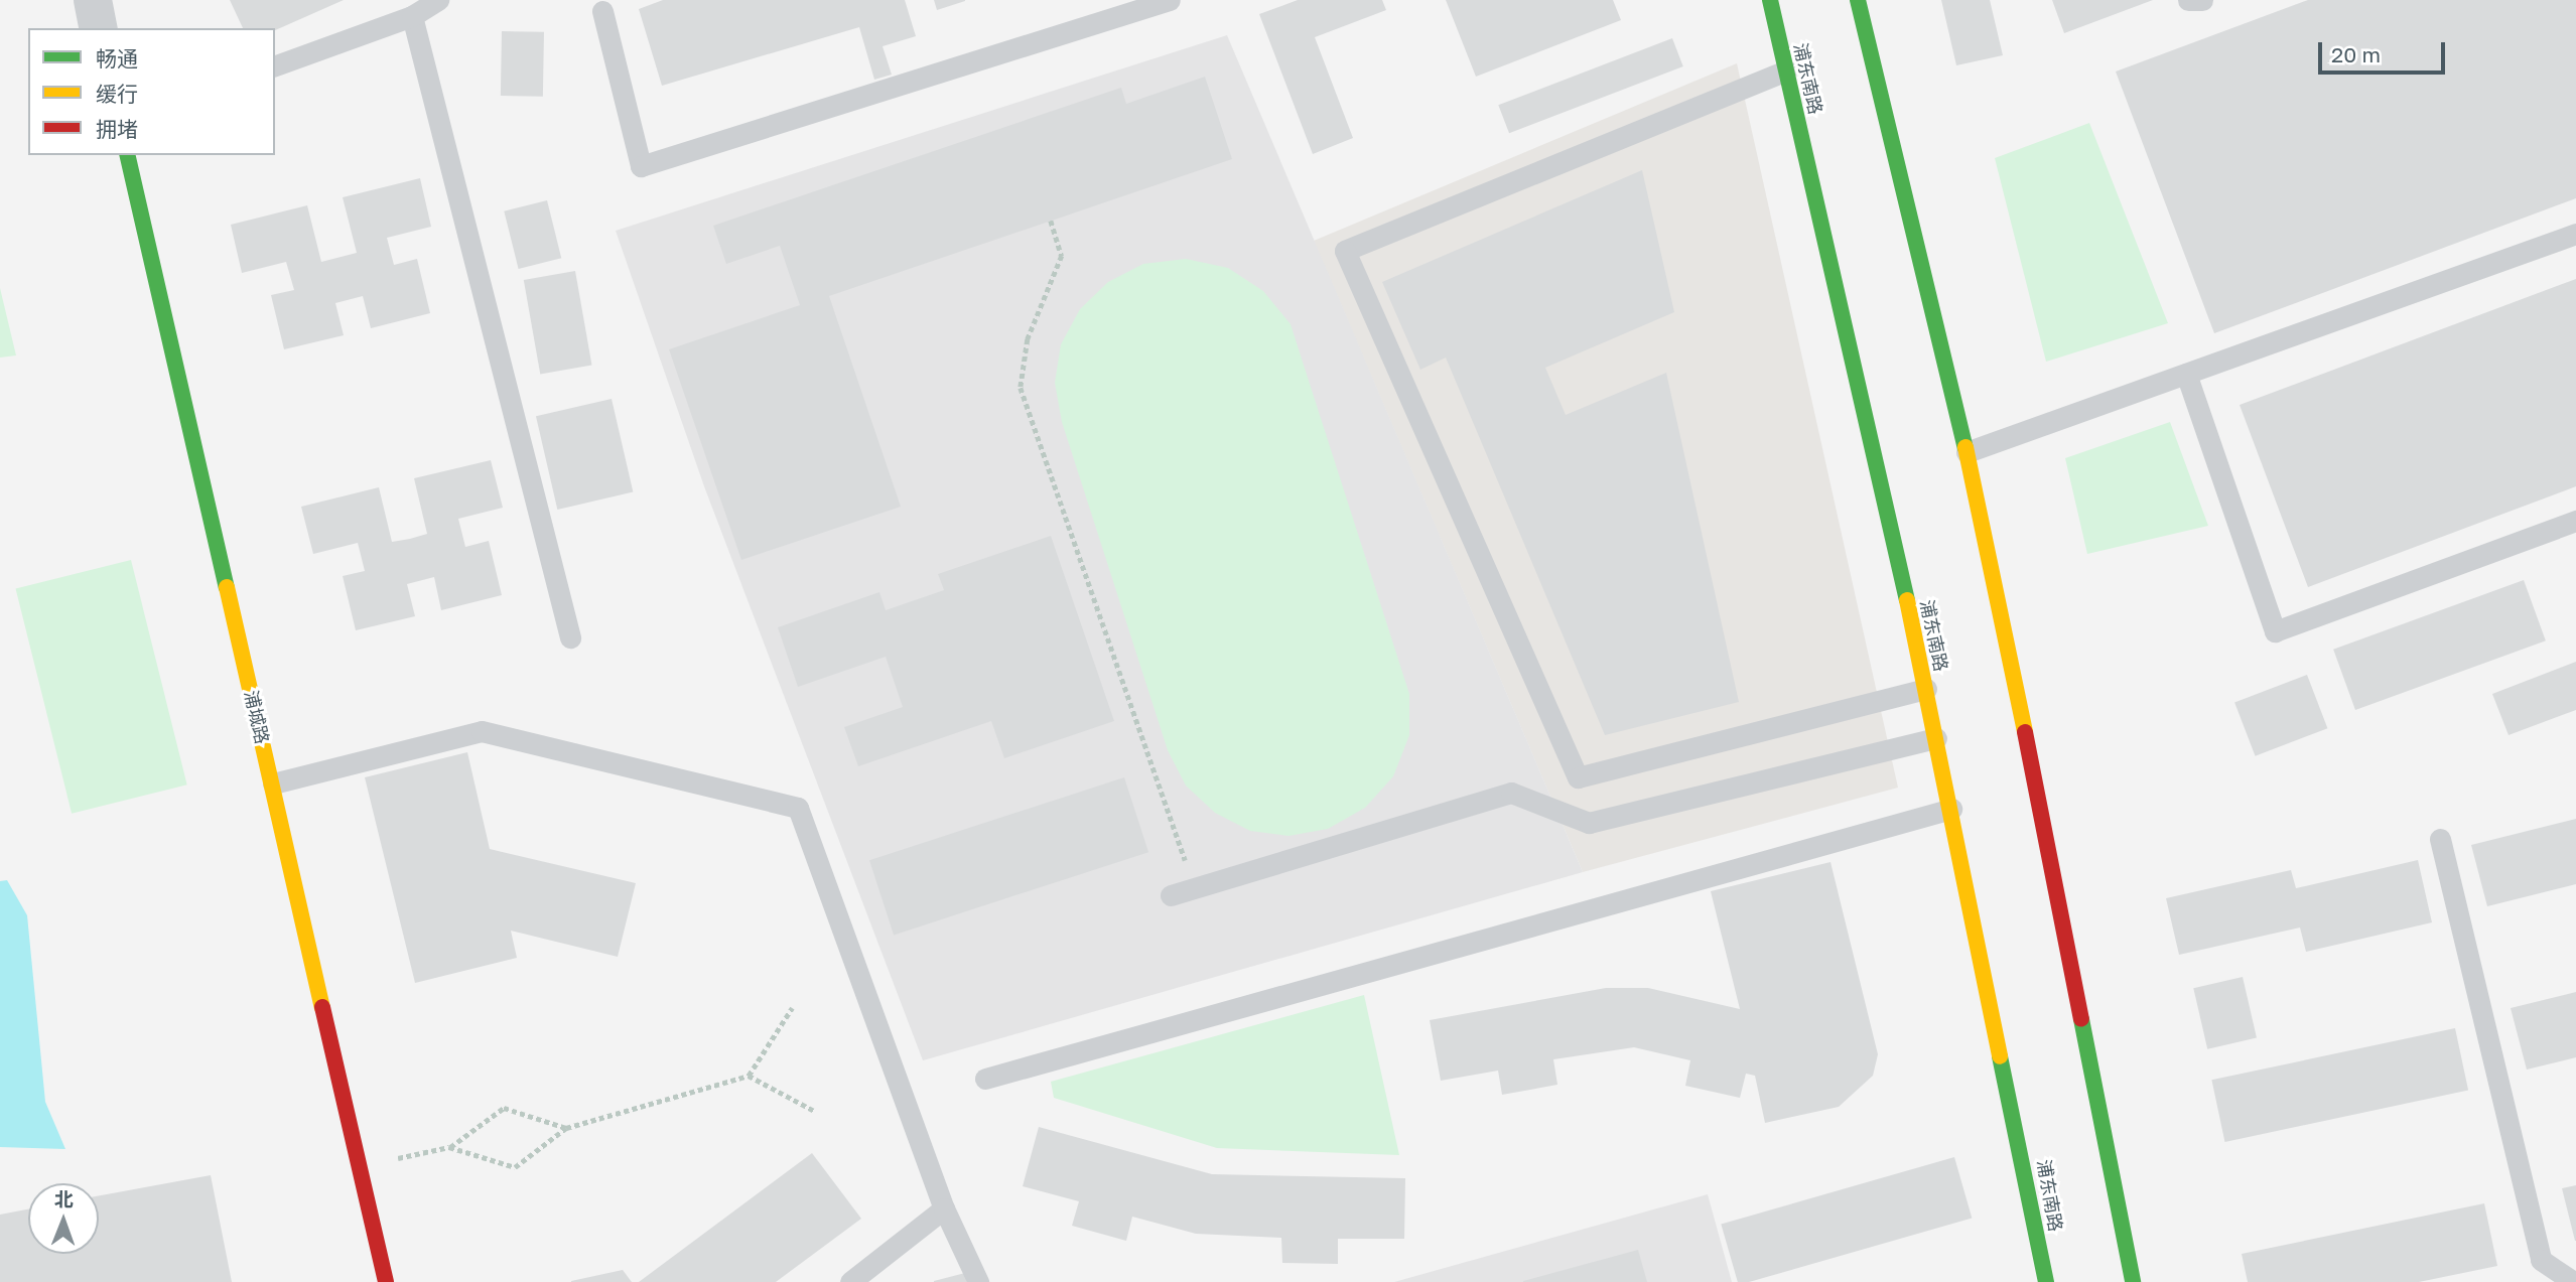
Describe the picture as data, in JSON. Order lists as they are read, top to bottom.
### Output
{
  "streets": {
    "main road": ["浦东南路", "浦城路"]
  },
  "legend": ["畅通", "缓行", "拥堵"],
  "scale_bar": "20 m",
  "north": "top"
}
